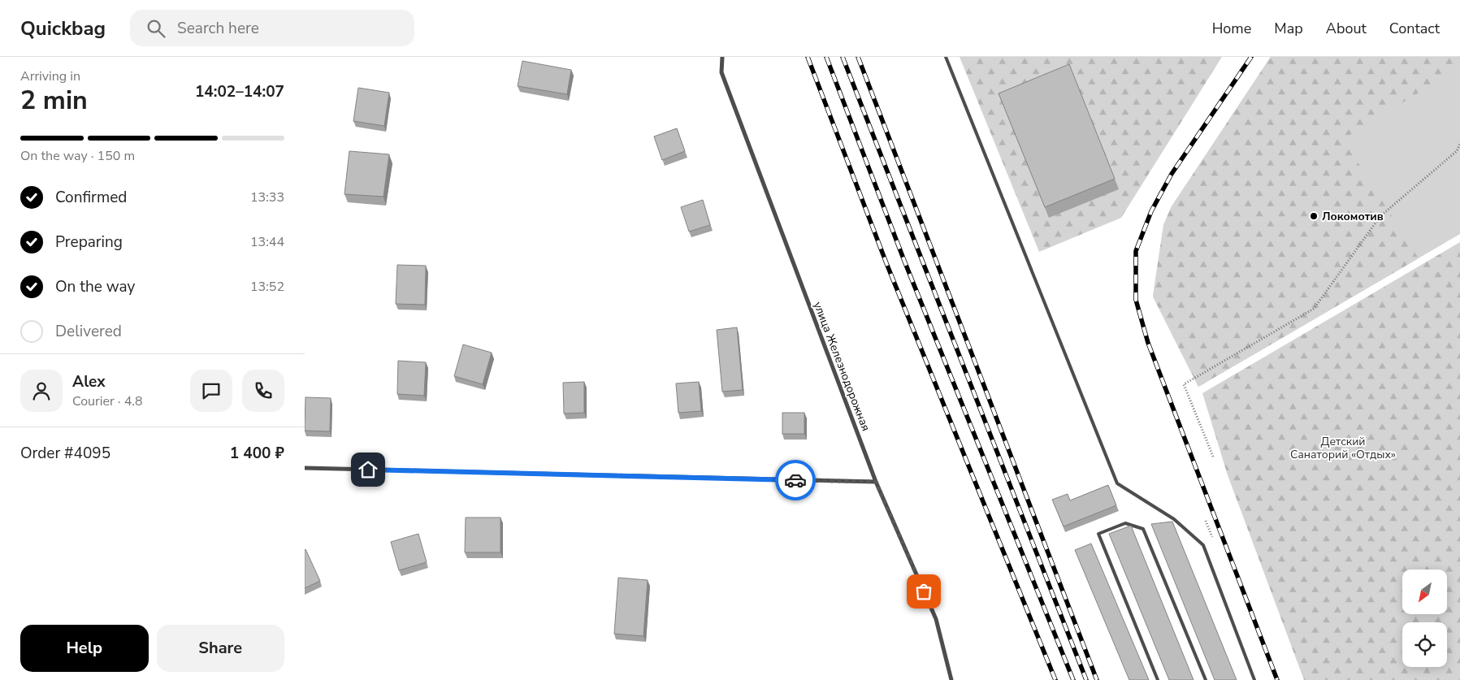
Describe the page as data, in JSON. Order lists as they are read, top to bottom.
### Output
{
  "streets": {
    "street": ["улица Железнодорожная"]
  },
  "parks": ["Детский Санаторий «Отдых»"],
  "places": ["Локомотив"],
  "north": "bottom left",
  "page": {
    "header": "Quickbag",
    "search": "Search here",
    "nav": [
      "Home",
      "Map",
      "About",
      "Contact"
    ],
    "heading": ["2 min", "Arriving in", "14:02–14:07"],
    "panel": [
      "Alex",
      "Courier · 4.8",
      "Order #4095",
      "1 400 ₽"
    ],
    "bar": "On the way · 150 m",
    "list": [
      ["Confirmed", "13:33"],
      ["Preparing", "13:44"],
      ["On the way", "13:52"],
      "Delivered"
    ],
    "buttons": ["Help", "Share"]
  }
}
